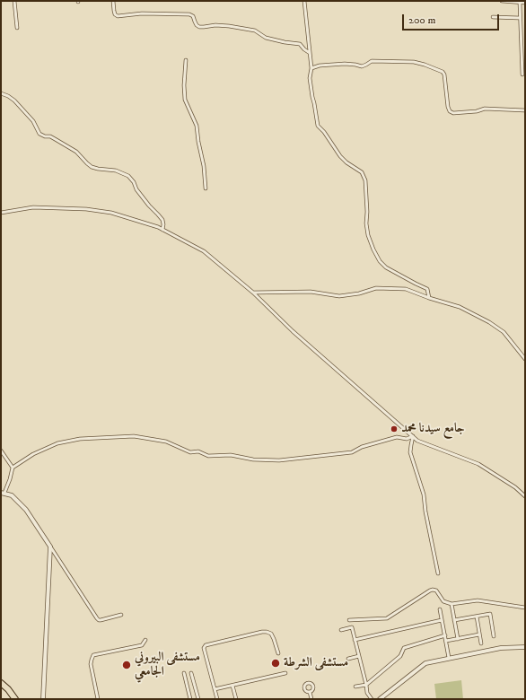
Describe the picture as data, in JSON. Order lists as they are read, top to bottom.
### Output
{
  "places": ["جامع سيدنا محمد", "مستشفى الشرطة", "مستشفى البيروني الجامعي"],
  "scale_bar": "200 m"
}
